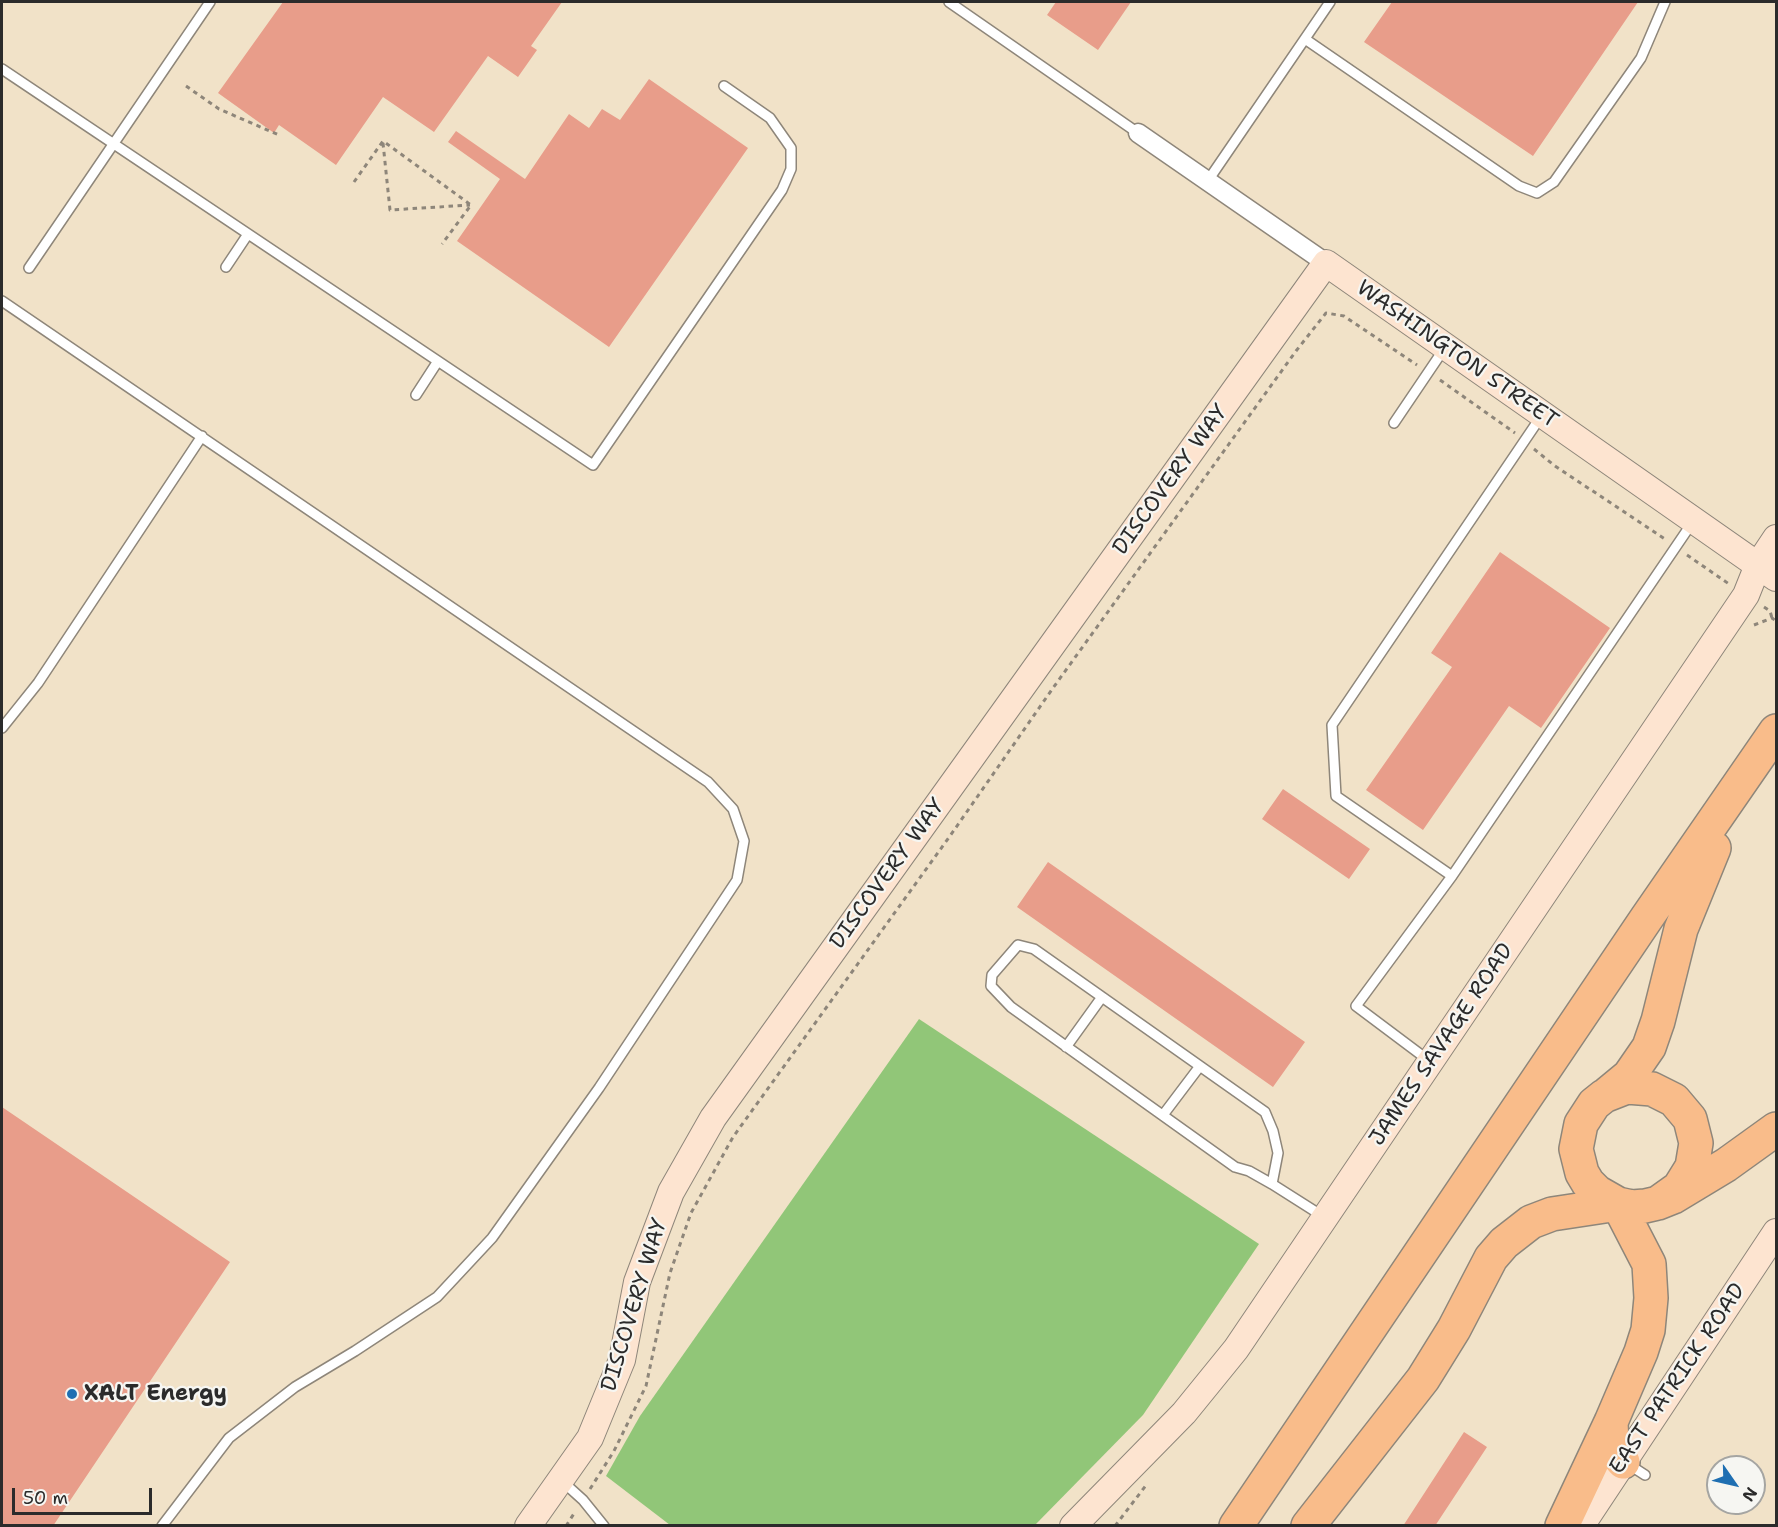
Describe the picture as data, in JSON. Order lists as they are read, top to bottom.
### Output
{
  "streets": {
    "street": [
      "WASHINGTON STREET",
      "DISCOVERY WAY",
      "JAMES SAVAGE ROAD",
      "EAST PATRICK ROAD"
    ]
  },
  "crossings": [
    ["WASHINGTON STREET", "DISCOVERY WAY"],
    ["WASHINGTON STREET", "JAMES SAVAGE ROAD"]
  ],
  "places": ["XALT Energy"],
  "scale_bar": "50 m",
  "north": "bottom right"
}
